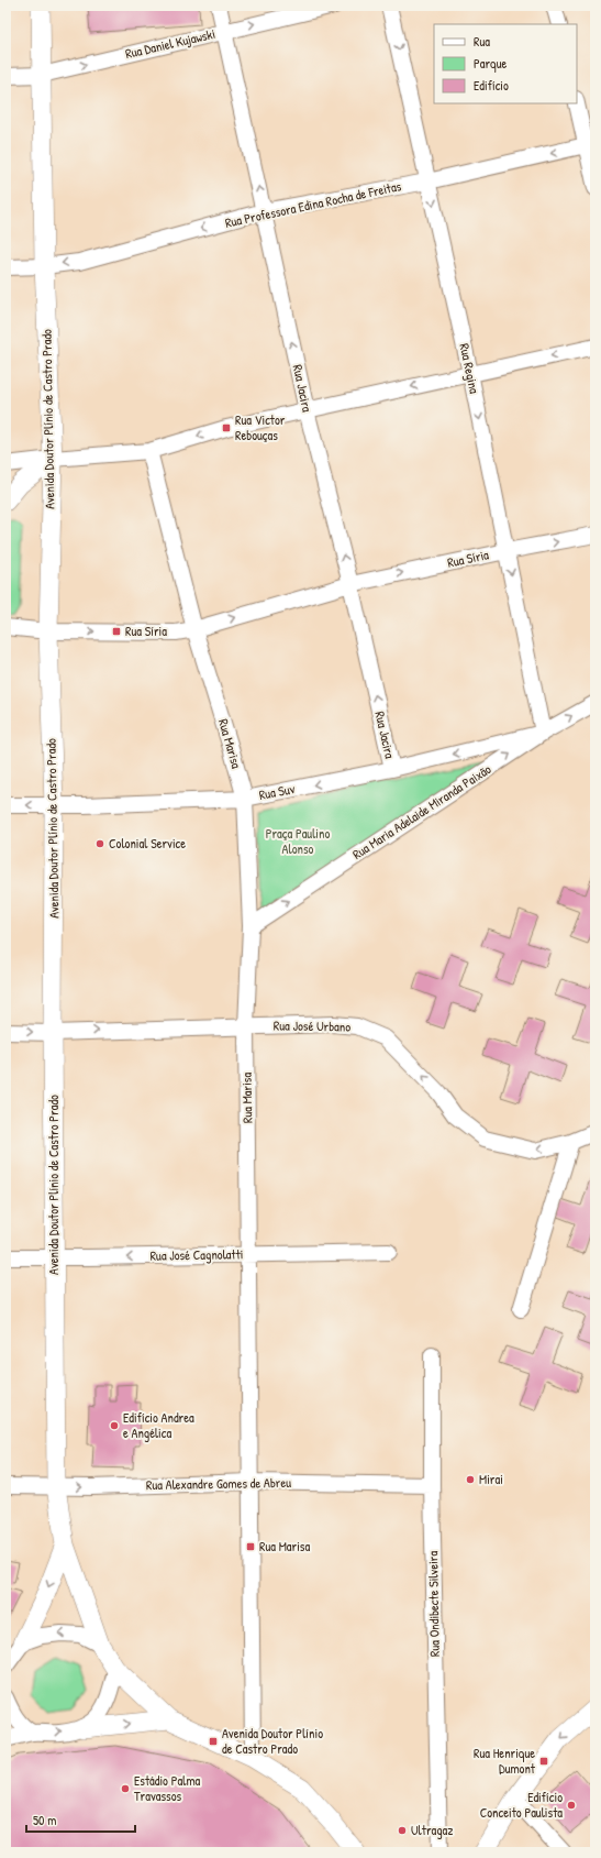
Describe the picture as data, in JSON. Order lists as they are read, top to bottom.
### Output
{
  "streets": {
    "street": [
      "Rua Daniel Kujawski",
      "Rua Professora Edina Rocha de Freitas",
      "Rua Regina",
      "Rua Jacira",
      "Avenida Doutor Plínio de Castro Prado",
      "Rua Síria",
      "Rua Marisa",
      "Rua Suv",
      "Rua Maria Adelaide Miranda Paixão",
      "Rua José Urbano",
      "Rua José Cagnolatti",
      "Rua Alexandre Gomes de Abreu",
      "Rua Ondibecte Silveira"
    ]
  },
  "crossings": [
    ["Rua Daniel Kujawski", "Rua Jacira"],
    ["Rua Daniel Kujawski", "Avenida Doutor Plínio de Castro Prado"],
    ["Rua Professora Edina Rocha de Freitas", "Rua Regina"],
    ["Rua Professora Edina Rocha de Freitas", "Rua Jacira"],
    ["Rua Professora Edina Rocha de Freitas", "Avenida Doutor Plínio de Castro Prado"],
    ["Rua Regina", "Rua Síria"],
    ["Rua Regina", "Rua Suv"],
    ["Rua Regina", "Rua Maria Adelaide Miranda Paixão"],
    ["Rua Jacira", "Rua Síria"],
    ["Rua Jacira", "Rua Suv"],
    ["Avenida Doutor Plínio de Castro Prado", "Rua Síria"],
    ["Avenida Doutor Plínio de Castro Prado", "Rua Marisa"],
    ["Avenida Doutor Plínio de Castro Prado", "Rua Suv"],
    ["Avenida Doutor Plínio de Castro Prado", "Rua José Urbano"],
    ["Avenida Doutor Plínio de Castro Prado", "Rua José Cagnolatti"],
    ["Avenida Doutor Plínio de Castro Prado", "Rua Alexandre Gomes de Abreu"],
    ["Rua Síria", "Rua Marisa"],
    ["Rua Marisa", "Rua Suv"],
    ["Rua Marisa", "Rua Maria Adelaide Miranda Paixão"],
    ["Rua Marisa", "Rua José Urbano"],
    ["Rua Marisa", "Rua José Cagnolatti"],
    ["Rua Marisa", "Rua Alexandre Gomes de Abreu"],
    ["Rua Suv", "Rua Maria Adelaide Miranda Paixão"],
    ["Rua Alexandre Gomes de Abreu", "Rua Ondibecte Silveira"]
  ],
  "one_way": [
    "Rua Daniel Kujawski",
    "Rua Professora Edina Rocha de Freitas",
    "Rua Regina",
    "Rua Jacira",
    "Rua Síria",
    "Rua Suv",
    "Rua Maria Adelaide Miranda Paixão",
    "Rua José Cagnolatti",
    "Rua Alexandre Gomes de Abreu"
  ],
  "parks": ["Praça Paulino Alonso"],
  "places": {
    "transit": [
      "Rua Victor Rebouças",
      "Rua Síria",
      "Rua Marisa",
      "Avenida Doutor Plínio de Castro Prado",
      "Rua Henrique Dumont"
    ],
    "other": [
      "Colonial Service",
      "Edifício Andrea e Angélica",
      "Mirai",
      "Estádio Palma Travassos",
      "Edifício Conceito Paulista",
      "Ultragaz"
    ]
  },
  "legend": ["Rua", "Parque", "Edifício"],
  "scale_bar": "50 m"
}
